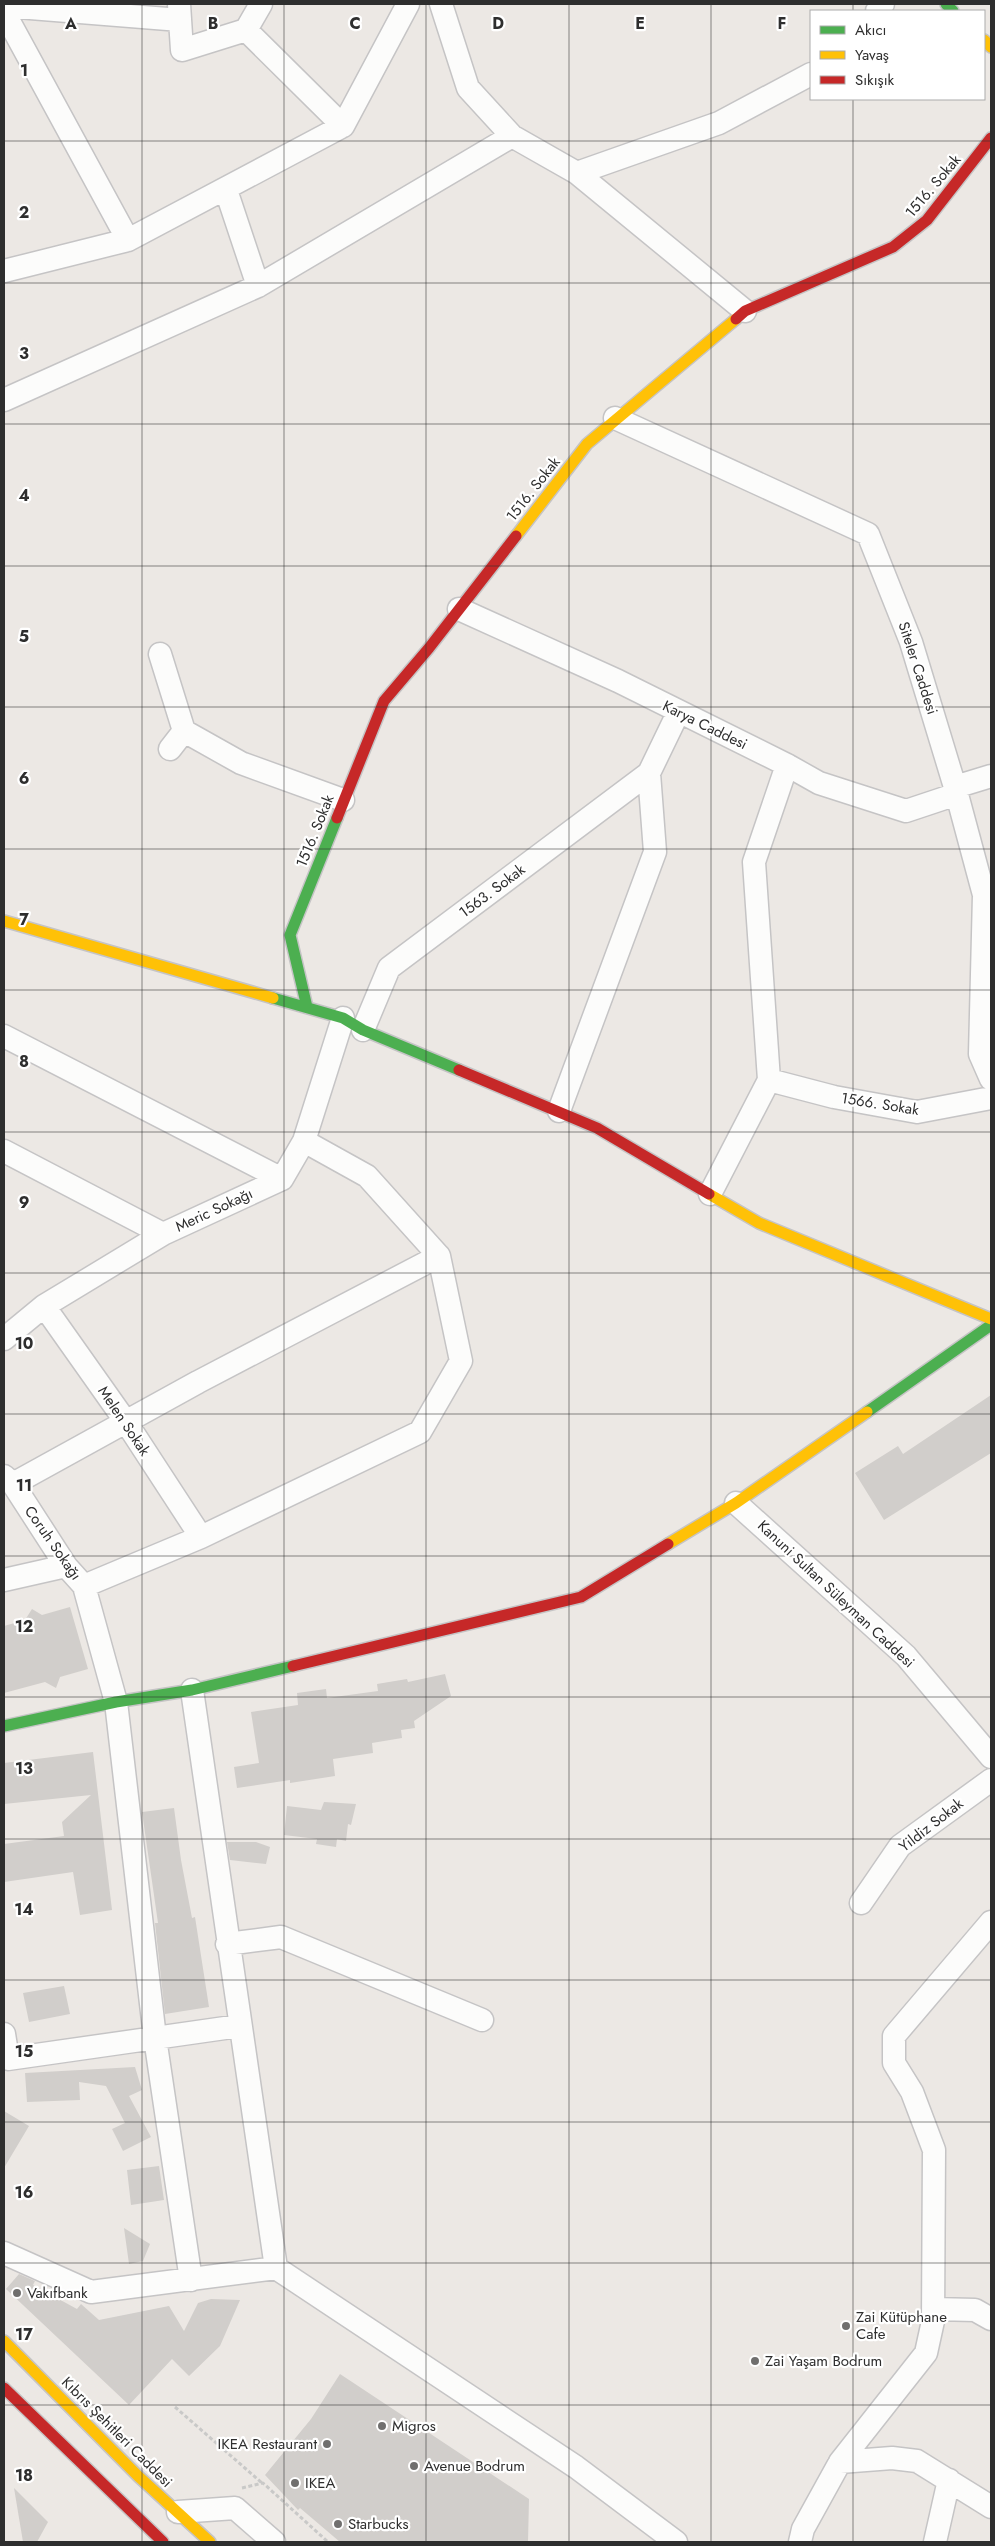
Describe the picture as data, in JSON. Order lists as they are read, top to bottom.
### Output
{
  "streets": {
    "main road": ["1516. Sokak", "Kıbrıs Şehitleri Caddesi"],
    "street": [
      "Siteler Caddesi",
      "Karya Caddesi",
      "1563. Sokak",
      "1566. Sokak",
      "Meric Sokağı",
      "Melen Sokak",
      "Coruh Sokağı",
      "Kanuni Sultan Süleyman Caddesi",
      "Yildiz Sokak"
    ]
  },
  "crossings": [
    ["1516. Sokak", "Siteler Caddesi"],
    ["1516. Sokak", "Karya Caddesi"],
    ["Siteler Caddesi", "Karya Caddesi"],
    ["Meric Sokağı", "Melen Sokak"]
  ],
  "places": [
    "Vakıfbank",
    "Zai Kütüphane Cafe",
    "Zai Yaşam Bodrum",
    "Migros",
    "IKEA Restaurant",
    "Avenue Bodrum",
    "IKEA",
    "Starbucks"
  ],
  "legend": ["Akıcı", "Yavaş", "Sıkışık"],
  "grid": {
    "columns": [
      "A",
      "B",
      "C",
      "D",
      "E",
      "F"
    ],
    "rows": [
      "1",
      "2",
      "3",
      "4",
      "5",
      "6",
      "7",
      "8",
      "9",
      "10",
      "11",
      "12",
      "13",
      "14",
      "15",
      "16",
      "17",
      "18"
    ]
  }
}
